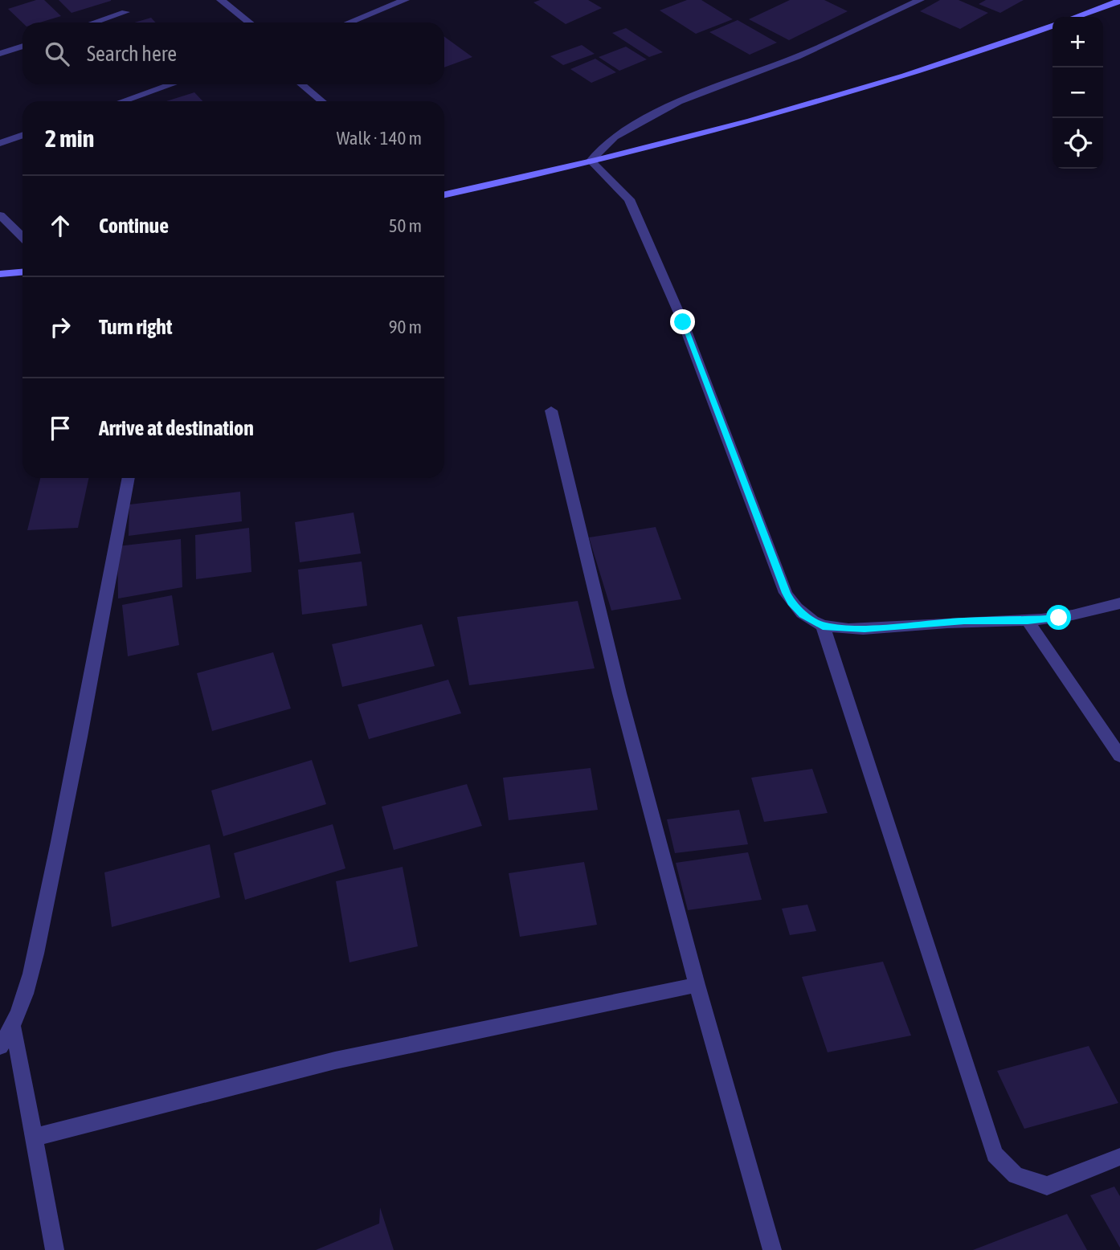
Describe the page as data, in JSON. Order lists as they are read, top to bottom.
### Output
{
  "page": {
    "map_buttons": ["+", "−"],
    "search": "Search here",
    "heading": ["2 min", "Walk · 140 m"],
    "list": [
      ["Continue", "50 m"],
      ["Turn right", "90 m"],
      "Arrive at destination"
    ]
  }
}
